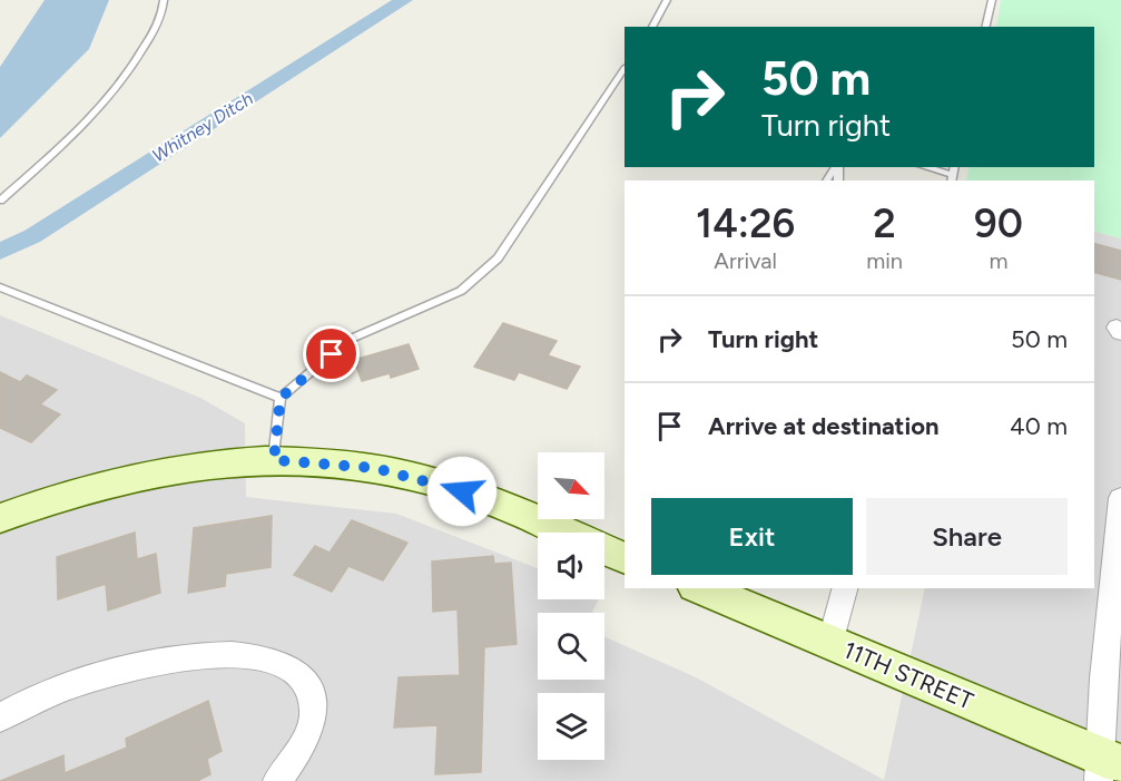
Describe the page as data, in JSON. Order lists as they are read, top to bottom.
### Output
{
  "streets": {
    "street": ["11TH STREET"]
  },
  "water": ["Whitney Ditch"],
  "north": "bottom right",
  "page": {
    "turn": ["50 m", "Turn right"],
    "eta": [
      "14:26",
      "Arrival",
      "2",
      "min",
      "90",
      "m"
    ],
    "list": [
      {
        "name": "Turn right",
        "value": "50 m"
      },
      {
        "name": "Arrive at destination",
        "value": "40 m"
      }
    ],
    "buttons": ["Exit", "Share"]
  }
}
